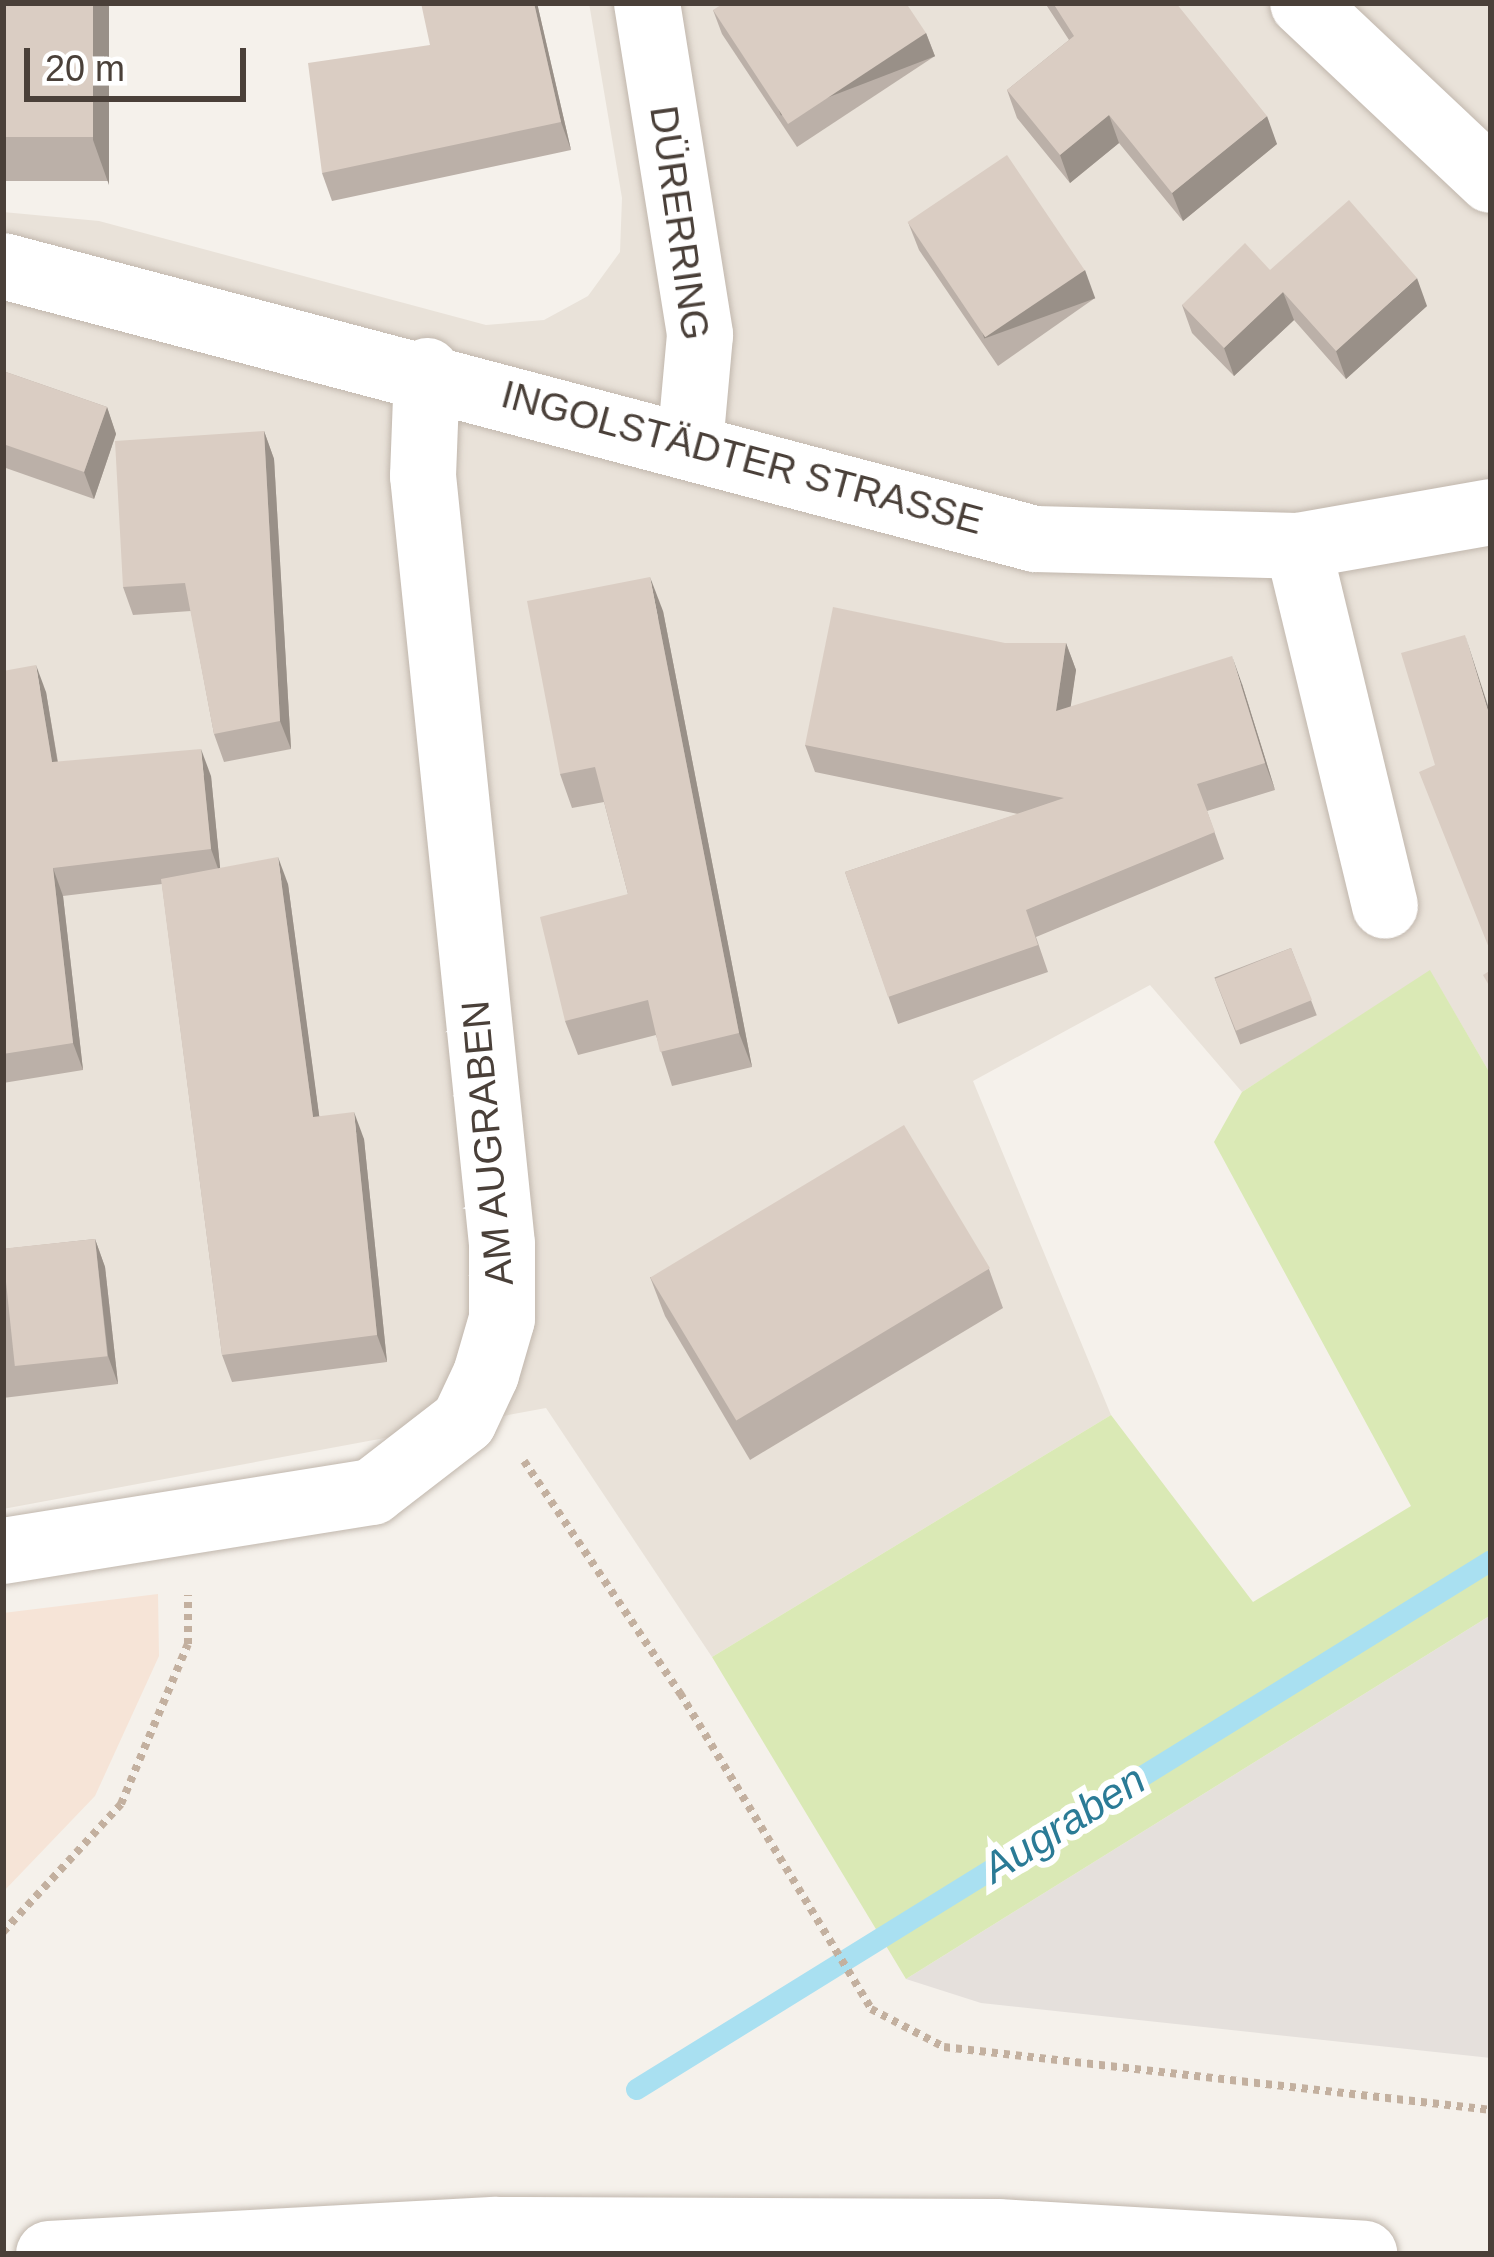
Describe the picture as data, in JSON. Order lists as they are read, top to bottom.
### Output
{
  "streets": {
    "street": ["DÜRERRING", "INGOLSTÄDTER STRASSE", "AM AUGRABEN"]
  },
  "crossings": [
    ["DÜRERRING", "INGOLSTÄDTER STRASSE"],
    ["INGOLSTÄDTER STRASSE", "AM AUGRABEN"]
  ],
  "water": ["Augraben"],
  "scale_bar": "20 m"
}
